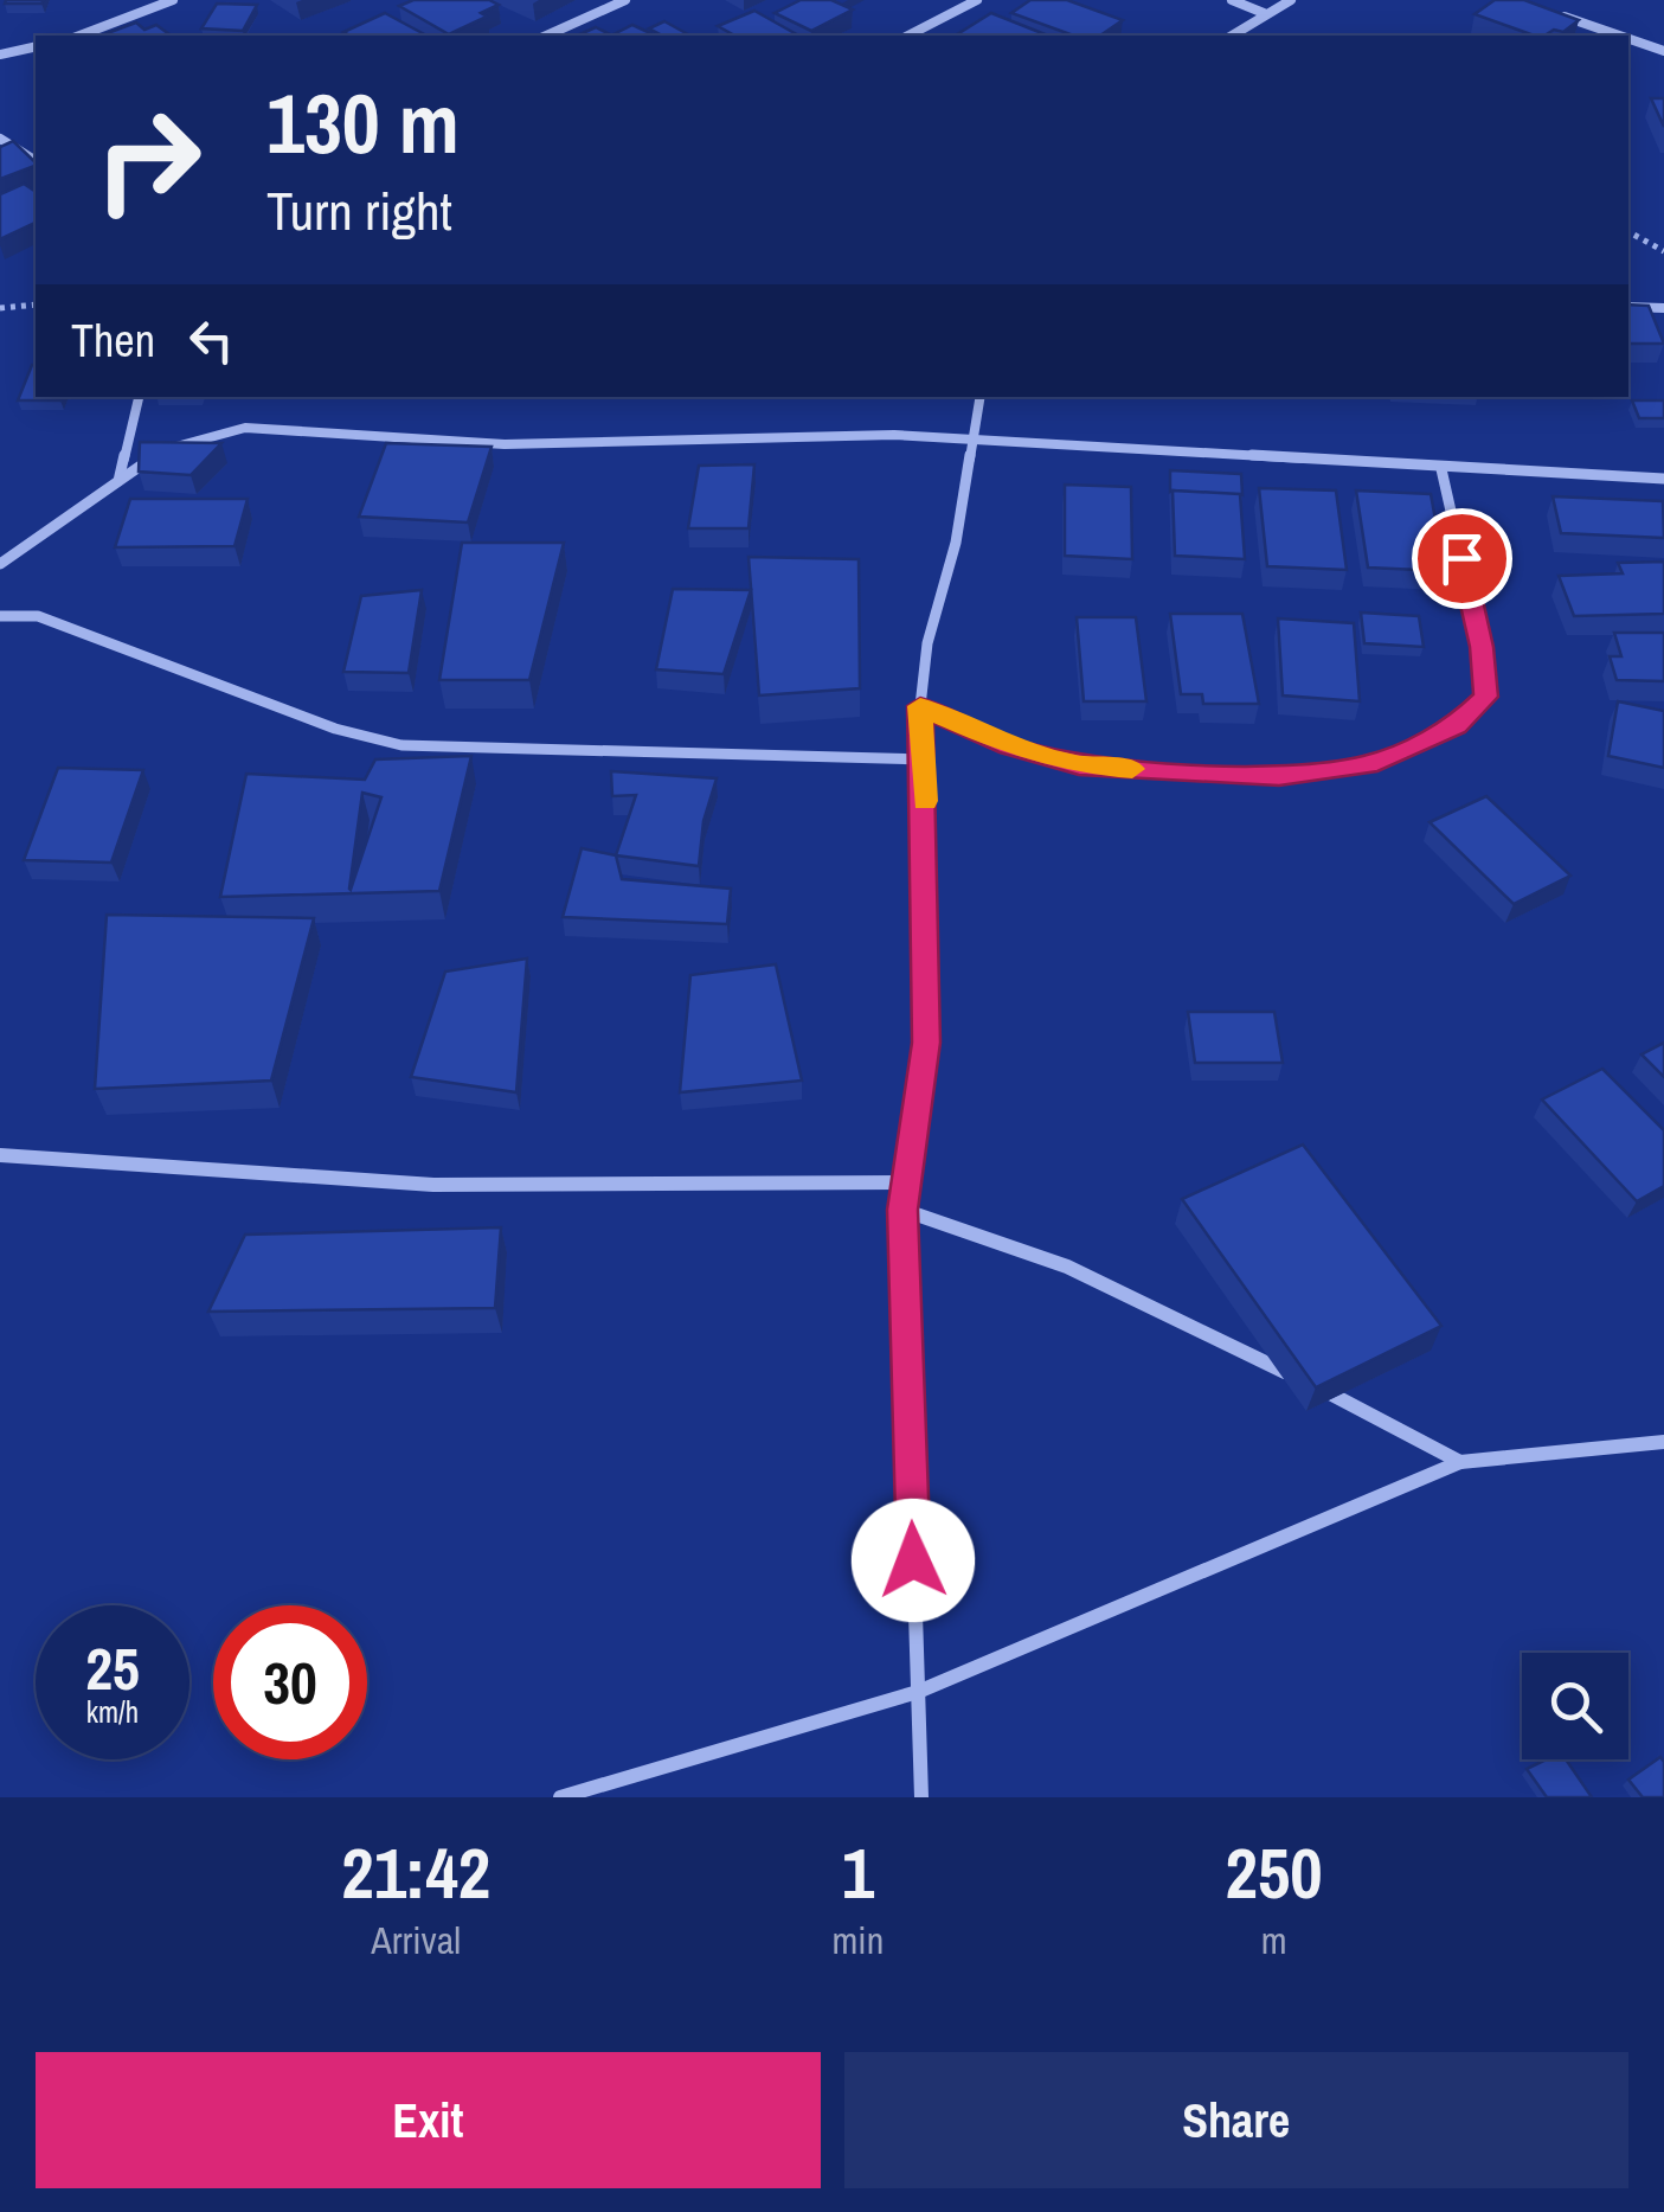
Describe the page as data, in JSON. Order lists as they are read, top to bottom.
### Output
{
  "page": {
    "turn": ["130 m", "Turn right"],
    "then": "Then",
    "speed": "25 km/h",
    "limit": "30",
    "eta": [
      "21:42",
      "Arrival",
      "1",
      "min",
      "250",
      "m"
    ],
    "buttons": ["Exit", "Share"]
  }
}
